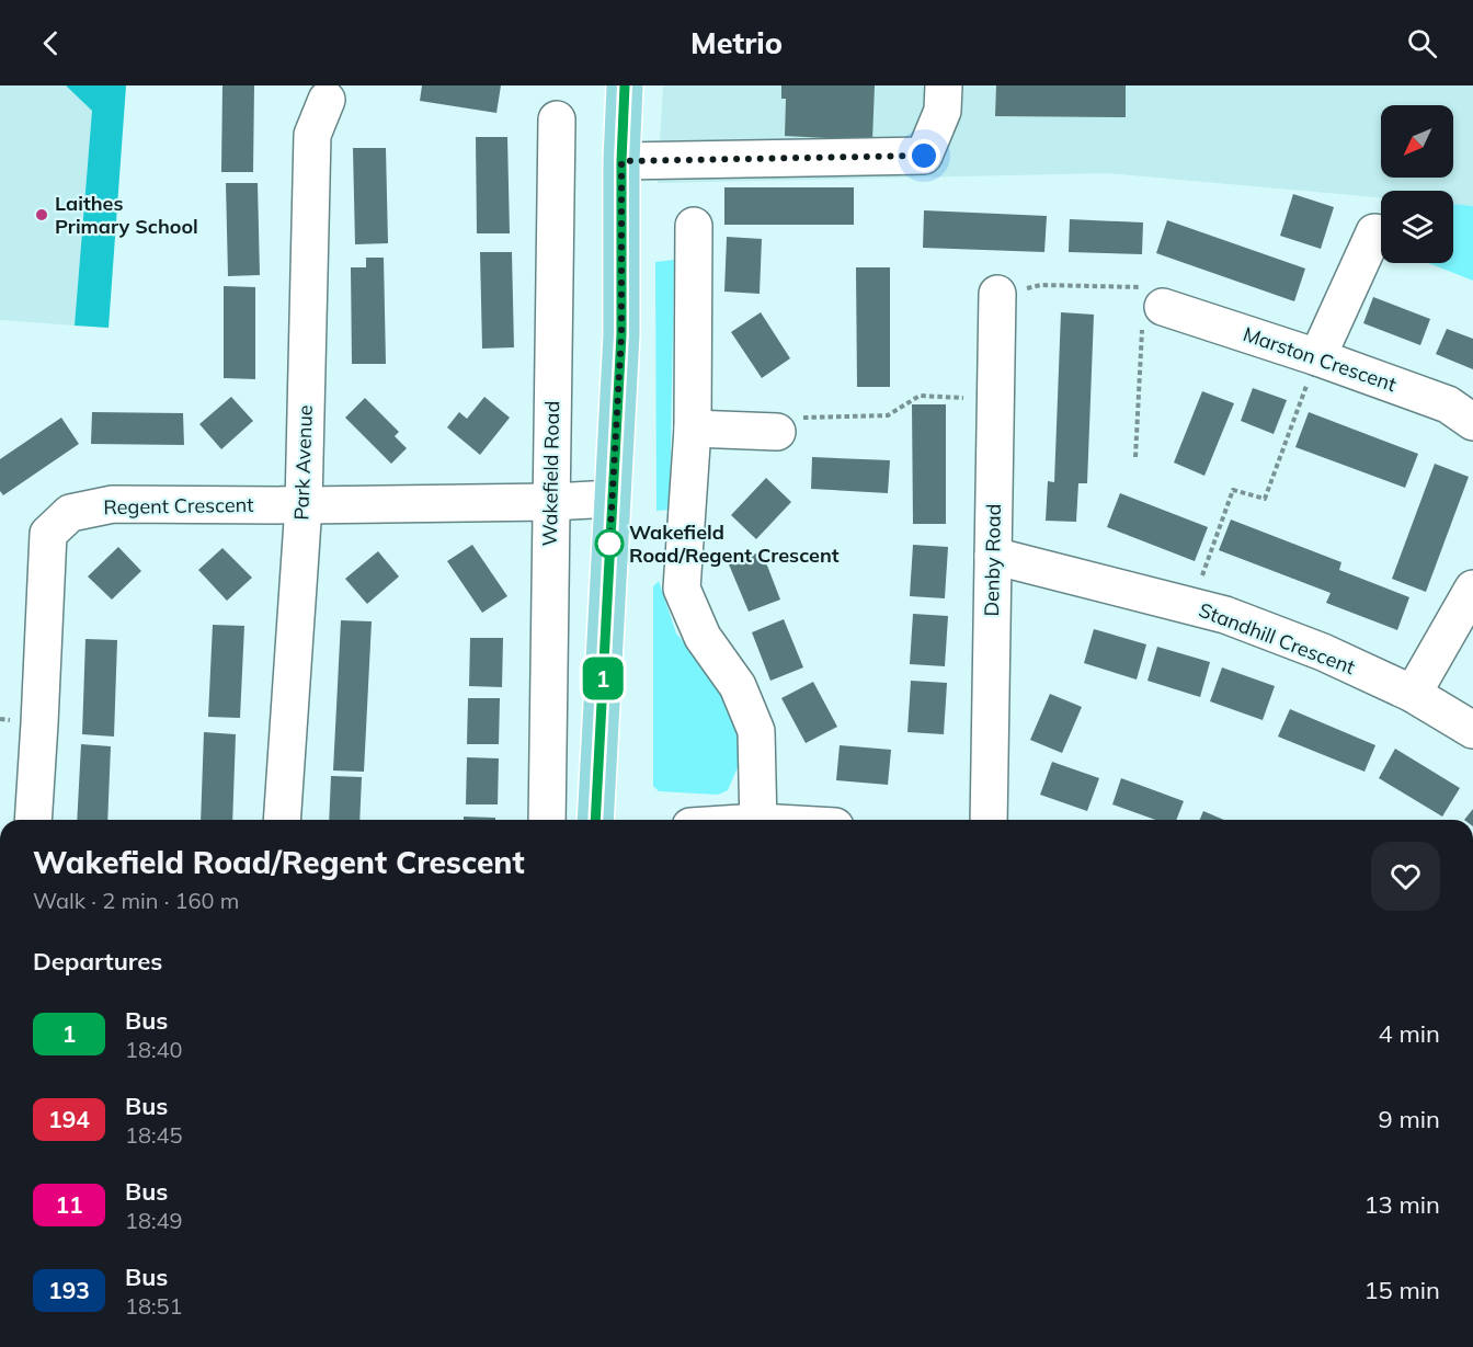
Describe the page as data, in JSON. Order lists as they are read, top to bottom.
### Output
{
  "streets": {
    "street": [
      "Marston Crescent",
      "Park Avenue",
      "Wakefield Road",
      "Regent Crescent",
      "Denby Road",
      "Standhill Crescent"
    ]
  },
  "crossings": [
    ["Park Avenue", "Regent Crescent"],
    ["Wakefield Road", "Regent Crescent"],
    ["Denby Road", "Standhill Crescent"]
  ],
  "places": ["Laithes Primary School", "Wakefield Road/Regent Crescent"],
  "lines": ["bus line 1"],
  "north": "bottom left",
  "page": {
    "header": "Metrio",
    "on_map": "1",
    "heading": [
      ["Wakefield Road/Regent Crescent", "Walk · 2 min · 160 m"],
      "Departures"
    ],
    "list": [
      {
        "mark": "1",
        "name": "Bus",
        "note": "18:40",
        "value": "4 min"
      },
      {
        "mark": "194",
        "name": "Bus",
        "note": "18:45",
        "value": "9 min"
      },
      {
        "mark": "11",
        "name": "Bus",
        "note": "18:49",
        "value": "13 min"
      },
      {
        "mark": "193",
        "name": "Bus",
        "note": "18:51",
        "value": "15 min"
      }
    ]
  }
}
